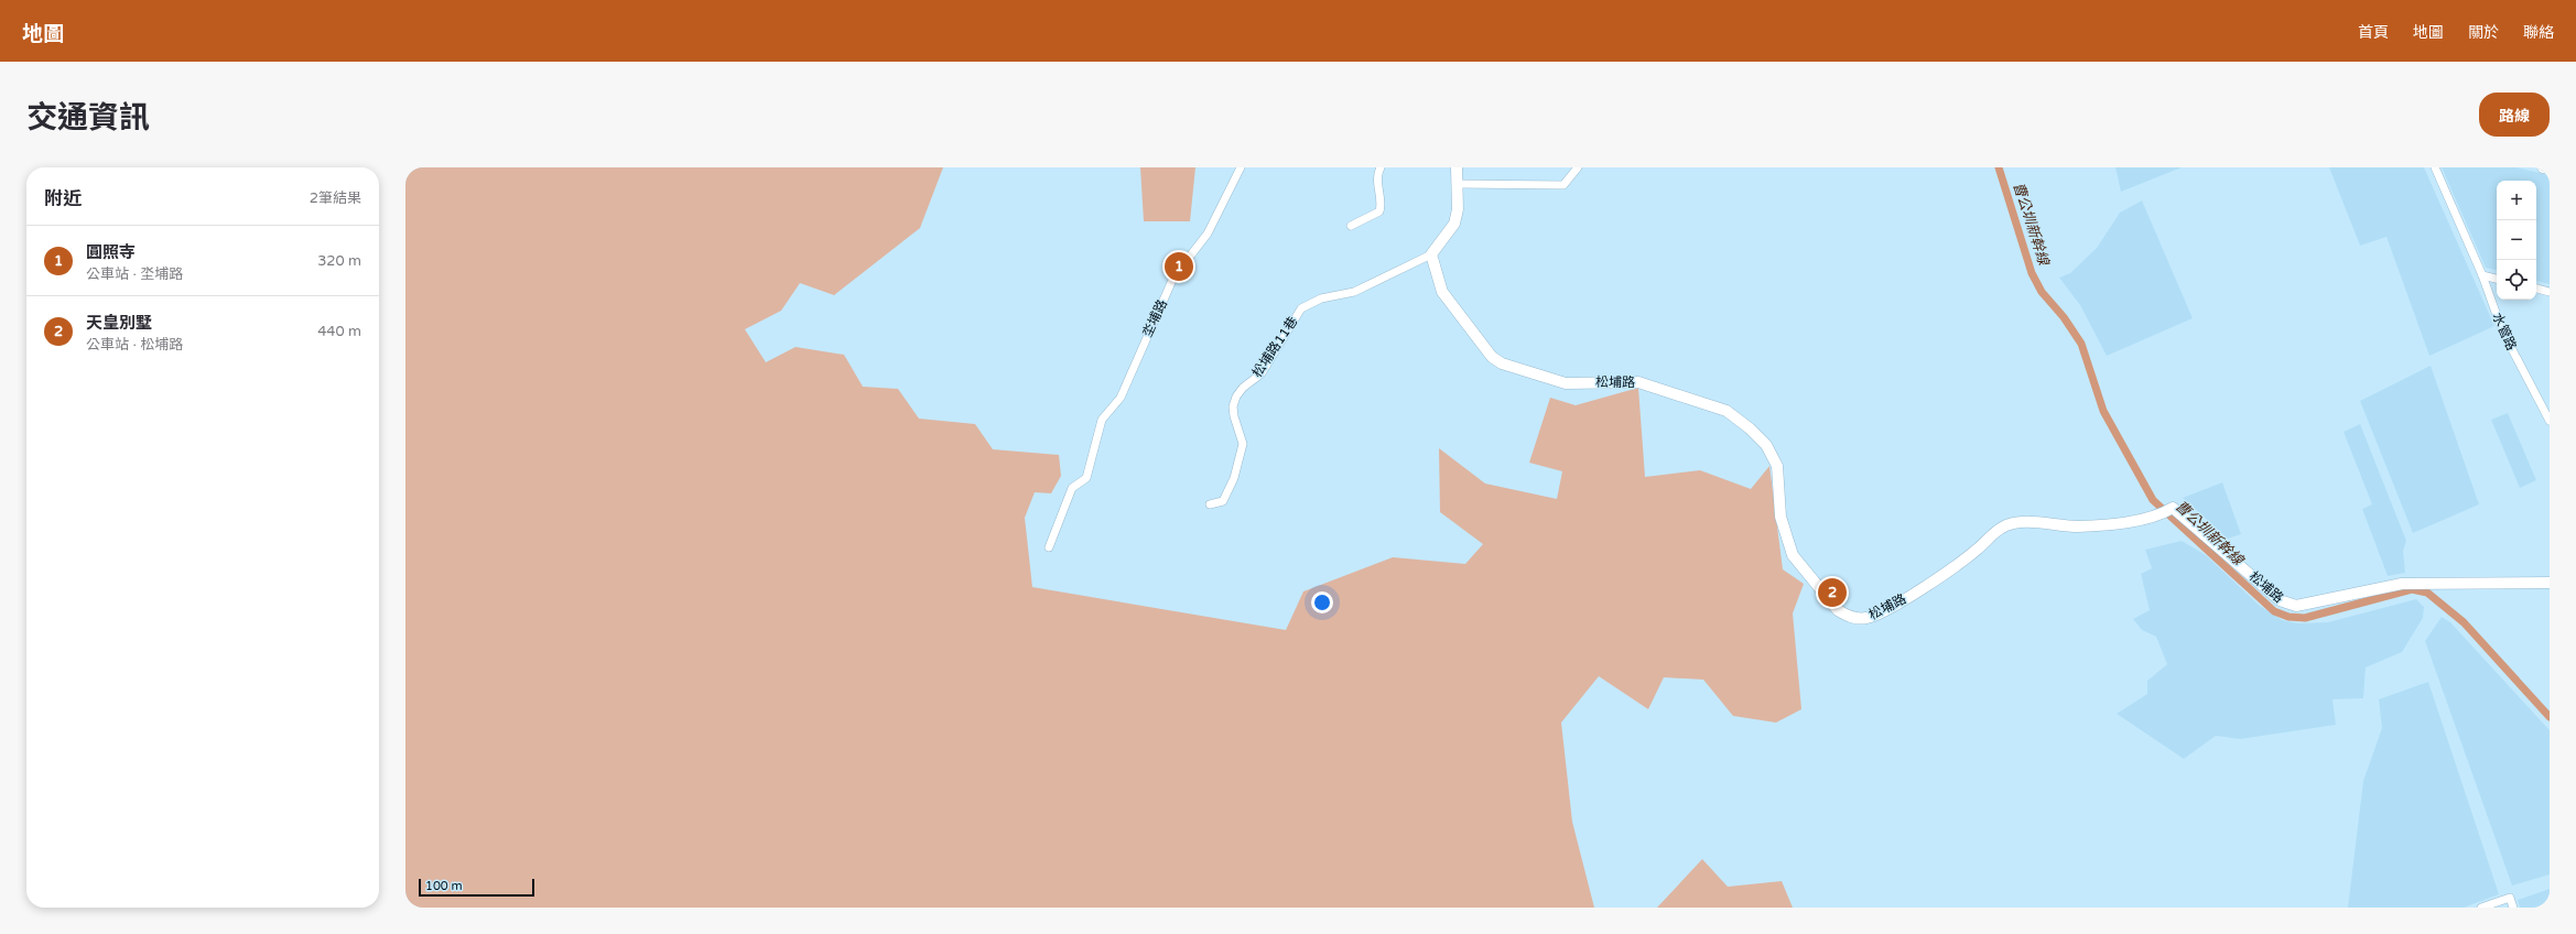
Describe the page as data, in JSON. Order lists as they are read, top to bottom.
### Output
{
  "streets": {
    "street": [
      "坔埔路",
      "水管路",
      "松埔路11巷",
      "松埔路"
    ]
  },
  "crossings": [
    ["松埔路11巷", "松埔路"]
  ],
  "water": ["曹公圳新幹線"],
  "scale_bar": "100 m",
  "page": {
    "header": "地圖",
    "nav": [
      "首頁",
      "地圖",
      "關於",
      "聯絡"
    ],
    "title": "交通資訊",
    "buttons": "路線",
    "heading": ["附近", "2筆結果"],
    "map_buttons": ["+", "−"],
    "list": [
      {
        "mark": "1",
        "name": "圓照寺",
        "note": "公車站 · 坔埔路",
        "value": "320 m"
      },
      {
        "mark": "2",
        "name": "天皇別墅",
        "note": "公車站 · 松埔路",
        "value": "440 m"
      }
    ],
    "pins": ["1", "2"],
    "scale": "100 m"
  }
}
